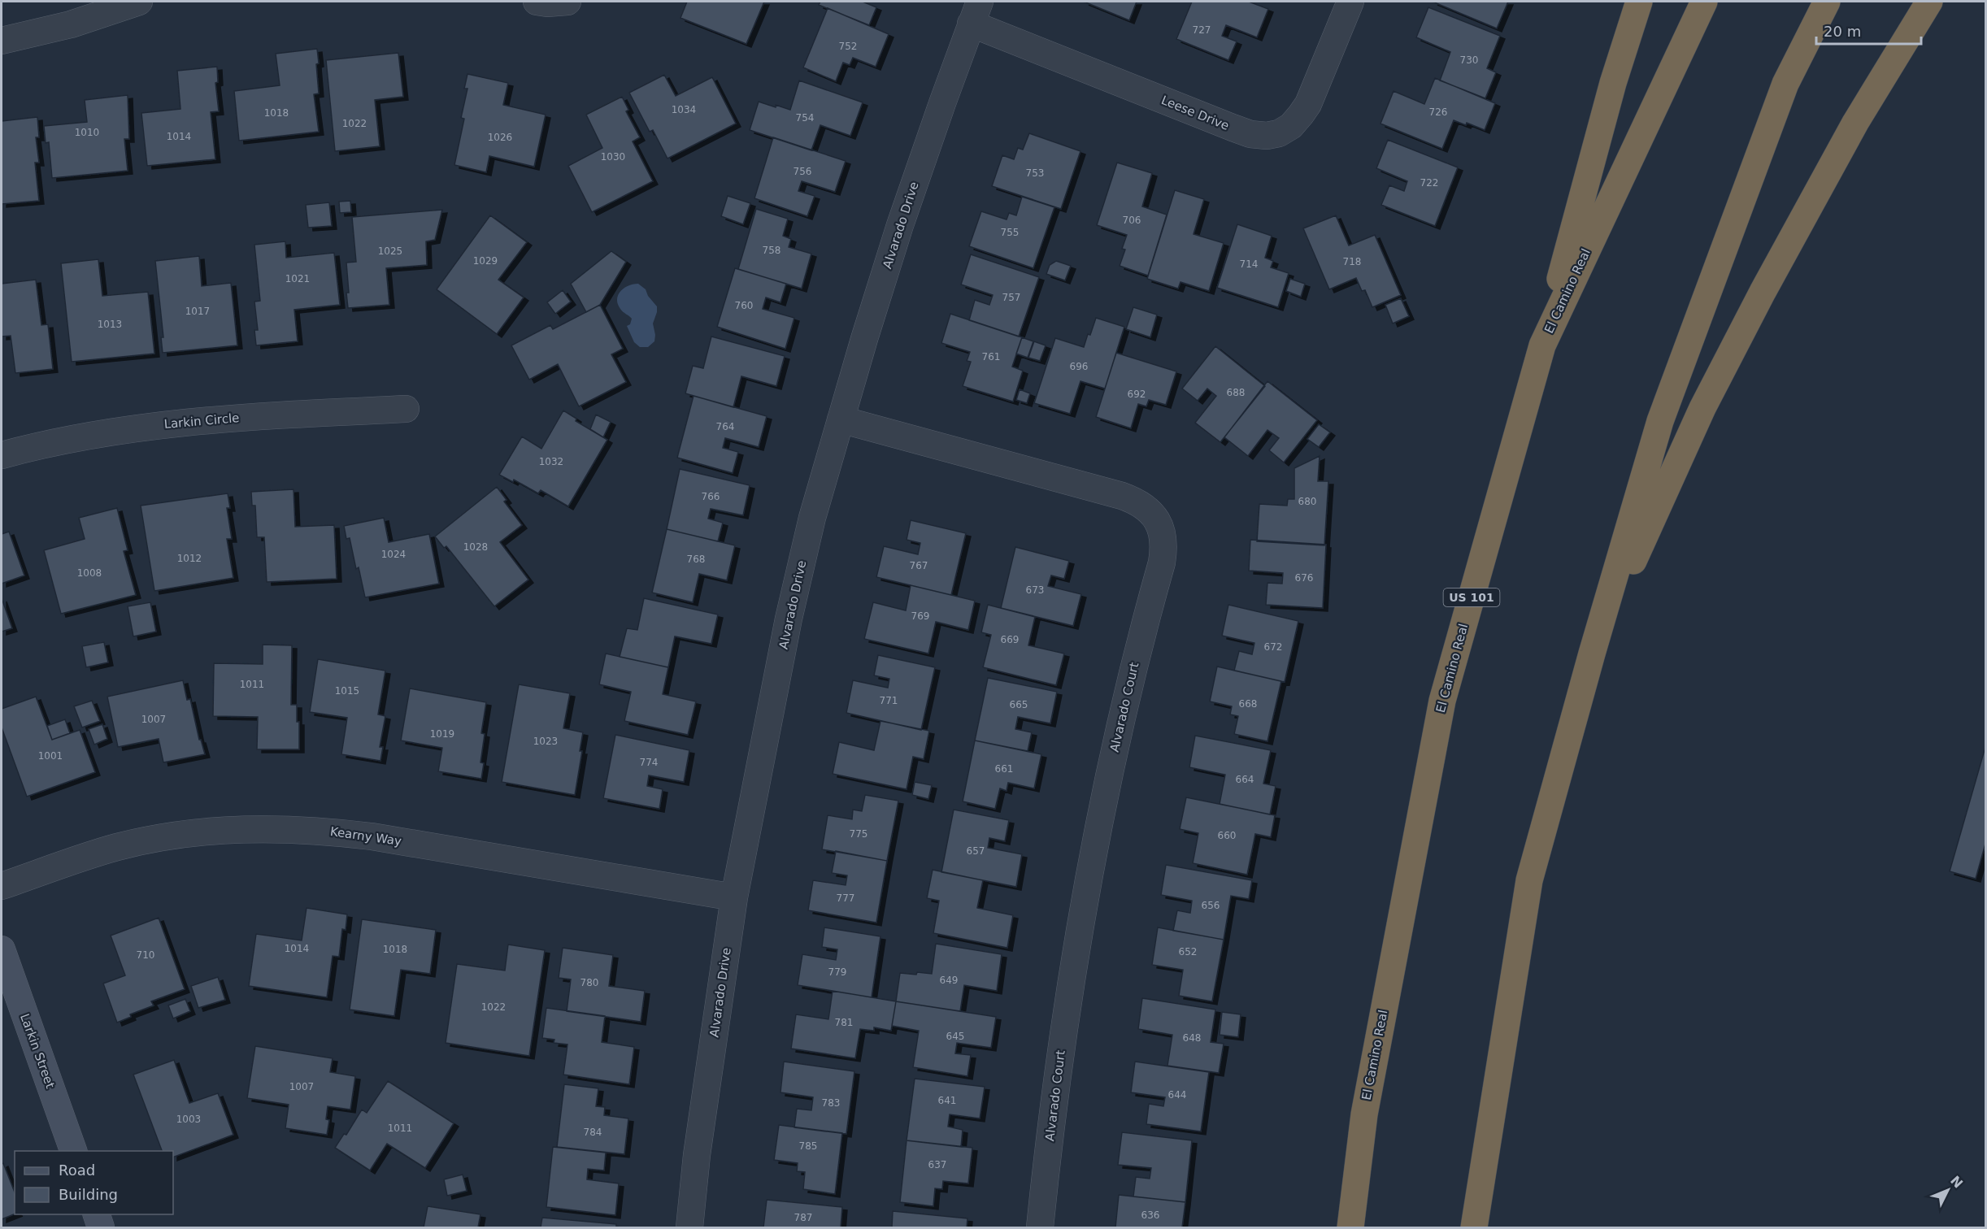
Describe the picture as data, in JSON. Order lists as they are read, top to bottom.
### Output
{
  "streets": {
    "highway": ["El Camino Real", "US 101"],
    "street": [
      "Leese Drive",
      "Alvarado Drive",
      "Larkin Circle",
      "Alvarado Court",
      "Kearny Way",
      "Larkin Street"
    ]
  },
  "crossings": [
    ["Leese Drive", "Alvarado Drive"],
    ["Alvarado Drive", "Alvarado Court"],
    ["Alvarado Drive", "Kearny Way"]
  ],
  "house_numbers": [
    "727",
    "752",
    "730",
    "1034",
    "726",
    "1018",
    "754",
    "1022",
    "1010",
    "1014",
    "1026",
    "1030",
    "756",
    "753",
    "722",
    "706",
    "755",
    "758",
    "1025",
    "1029",
    "718",
    "714",
    "1021",
    "757",
    "760",
    "1017",
    "1013",
    "761",
    "696",
    "688",
    "692",
    "764",
    "1032",
    "766",
    "680",
    "1028",
    "1024",
    "1012",
    "768",
    "767",
    "1008",
    "676",
    "673",
    "769",
    "669",
    "672",
    "1011",
    "1015",
    "771",
    "668",
    "665",
    "1007",
    "1019",
    "1023",
    "1001",
    "774",
    "661",
    "664",
    "775",
    "660",
    "657",
    "777",
    "656",
    "1014",
    "1018",
    "652",
    "710",
    "779",
    "649",
    "780",
    "1022",
    "781",
    "645",
    "648",
    "1007",
    "644",
    "641",
    "783",
    "1003",
    "1011",
    "784",
    "785",
    "637",
    "636",
    "787"
  ],
  "legend": ["Road", "Building"],
  "scale_bar": "20 m",
  "north": "top right"
}
